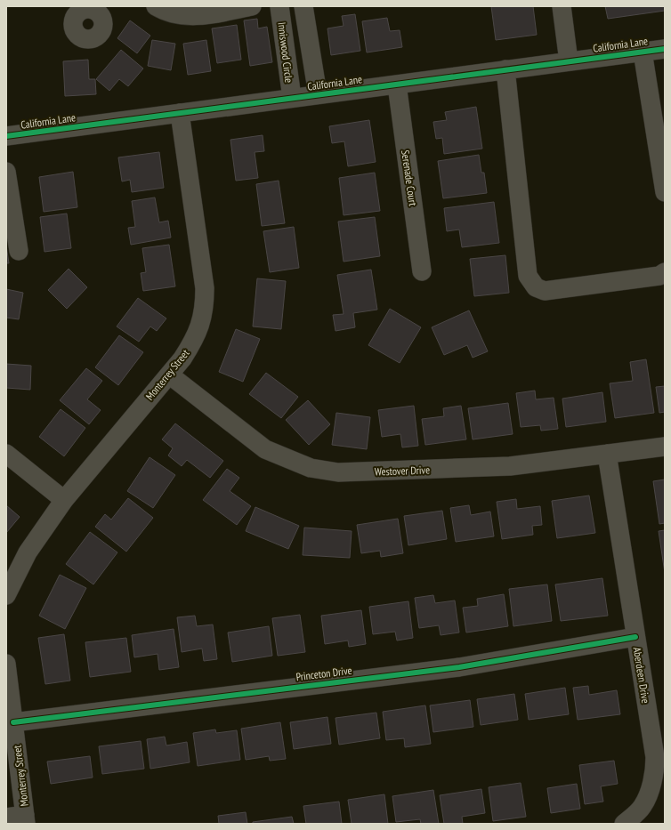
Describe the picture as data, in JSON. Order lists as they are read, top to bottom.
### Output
{
  "streets": {
    "street": [
      "California Lane",
      "Inniswood Circle",
      "Serenade Court",
      "Monterrey Street",
      "Westover Drive",
      "Princeton Drive",
      "Aberdeen Drive"
    ]
  },
  "crossings": [
    ["California Lane", "Inniswood Circle"],
    ["California Lane", "Serenade Court"],
    ["California Lane", "Monterrey Street"],
    ["Monterrey Street", "Westover Drive"],
    ["Monterrey Street", "Princeton Drive"],
    ["Westover Drive", "Aberdeen Drive"],
    ["Princeton Drive", "Aberdeen Drive"]
  ]
}
